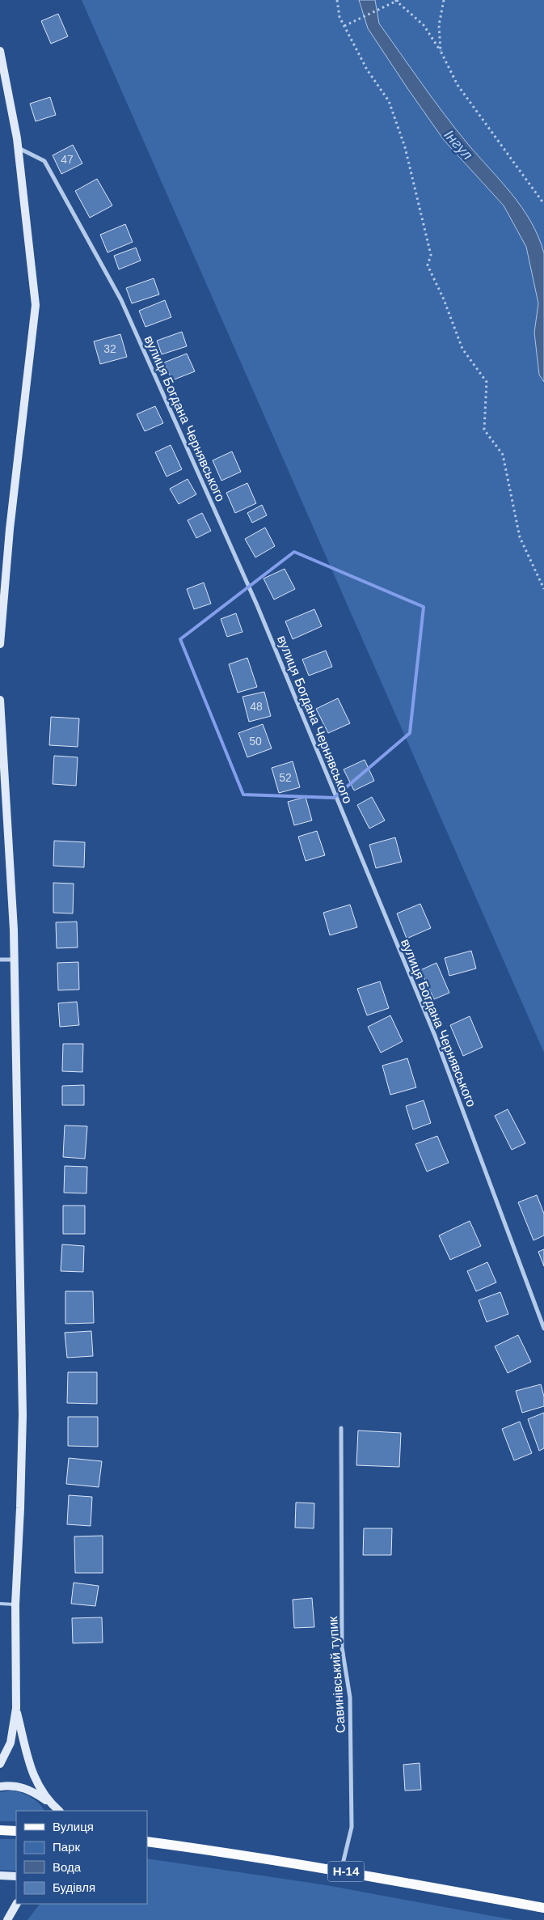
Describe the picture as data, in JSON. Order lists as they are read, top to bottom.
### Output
{
  "streets": {
    "main road": ["Н-14"],
    "street": ["вулиця Богдана Чернявського", "Савинівський тупик"]
  },
  "crossings": [
    ["Савинівський тупик", "Н-14"]
  ],
  "water": ["Інгул"],
  "house_numbers": [
    "47",
    "32",
    "48",
    "50",
    "52"
  ],
  "legend": [
    "Вулиця",
    "Парк",
    "Вода",
    "Будівля"
  ]
}
